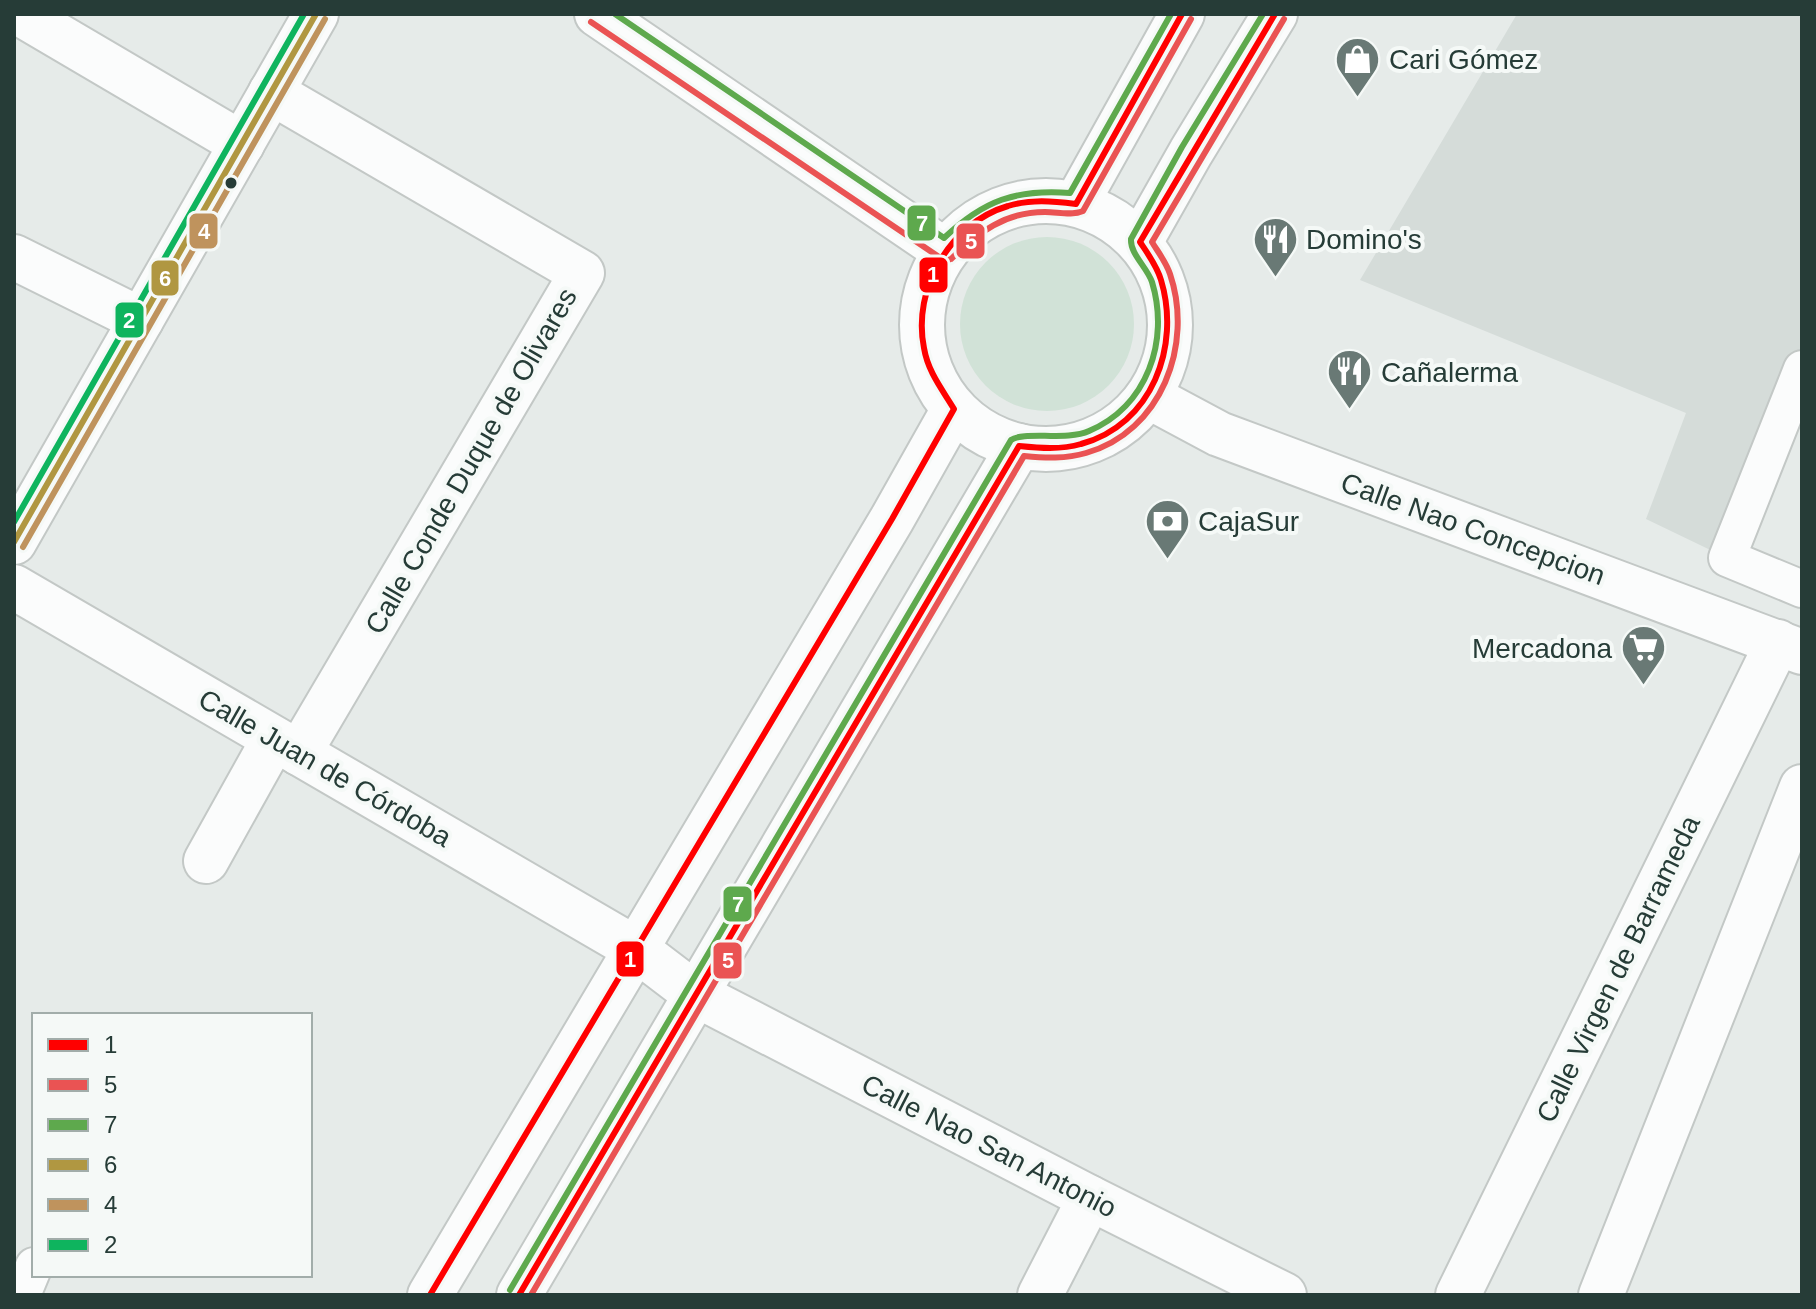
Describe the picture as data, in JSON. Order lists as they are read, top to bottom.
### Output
{
  "streets": {
    "street": [
      "Calle Conde Duque de Olivares",
      "Calle Nao Concepcion",
      "Calle Juan de Córdoba",
      "Calle Virgen de Barrameda",
      "Calle Nao San Antonio"
    ]
  },
  "crossings": [
    ["Calle Conde Duque de Olivares", "Calle Juan de Córdoba"],
    ["Calle Nao Concepcion", "Calle Virgen de Barrameda"],
    ["Calle Juan de Córdoba", "Calle Nao San Antonio"]
  ],
  "places": {
    "shop": ["Cari Gómez"],
    "restaurant": ["Domino's", "Cañalerma"],
    "bank": ["CajaSur"],
    "supermarket": ["Mercadona"]
  },
  "lines": [
    "transit line 1",
    "transit line 7",
    "transit line 6",
    "transit line 2",
    "transit line 5",
    "transit line 4"
  ],
  "legend": [
    "1",
    "5",
    "7",
    "6",
    "4",
    "2"
  ]
}
